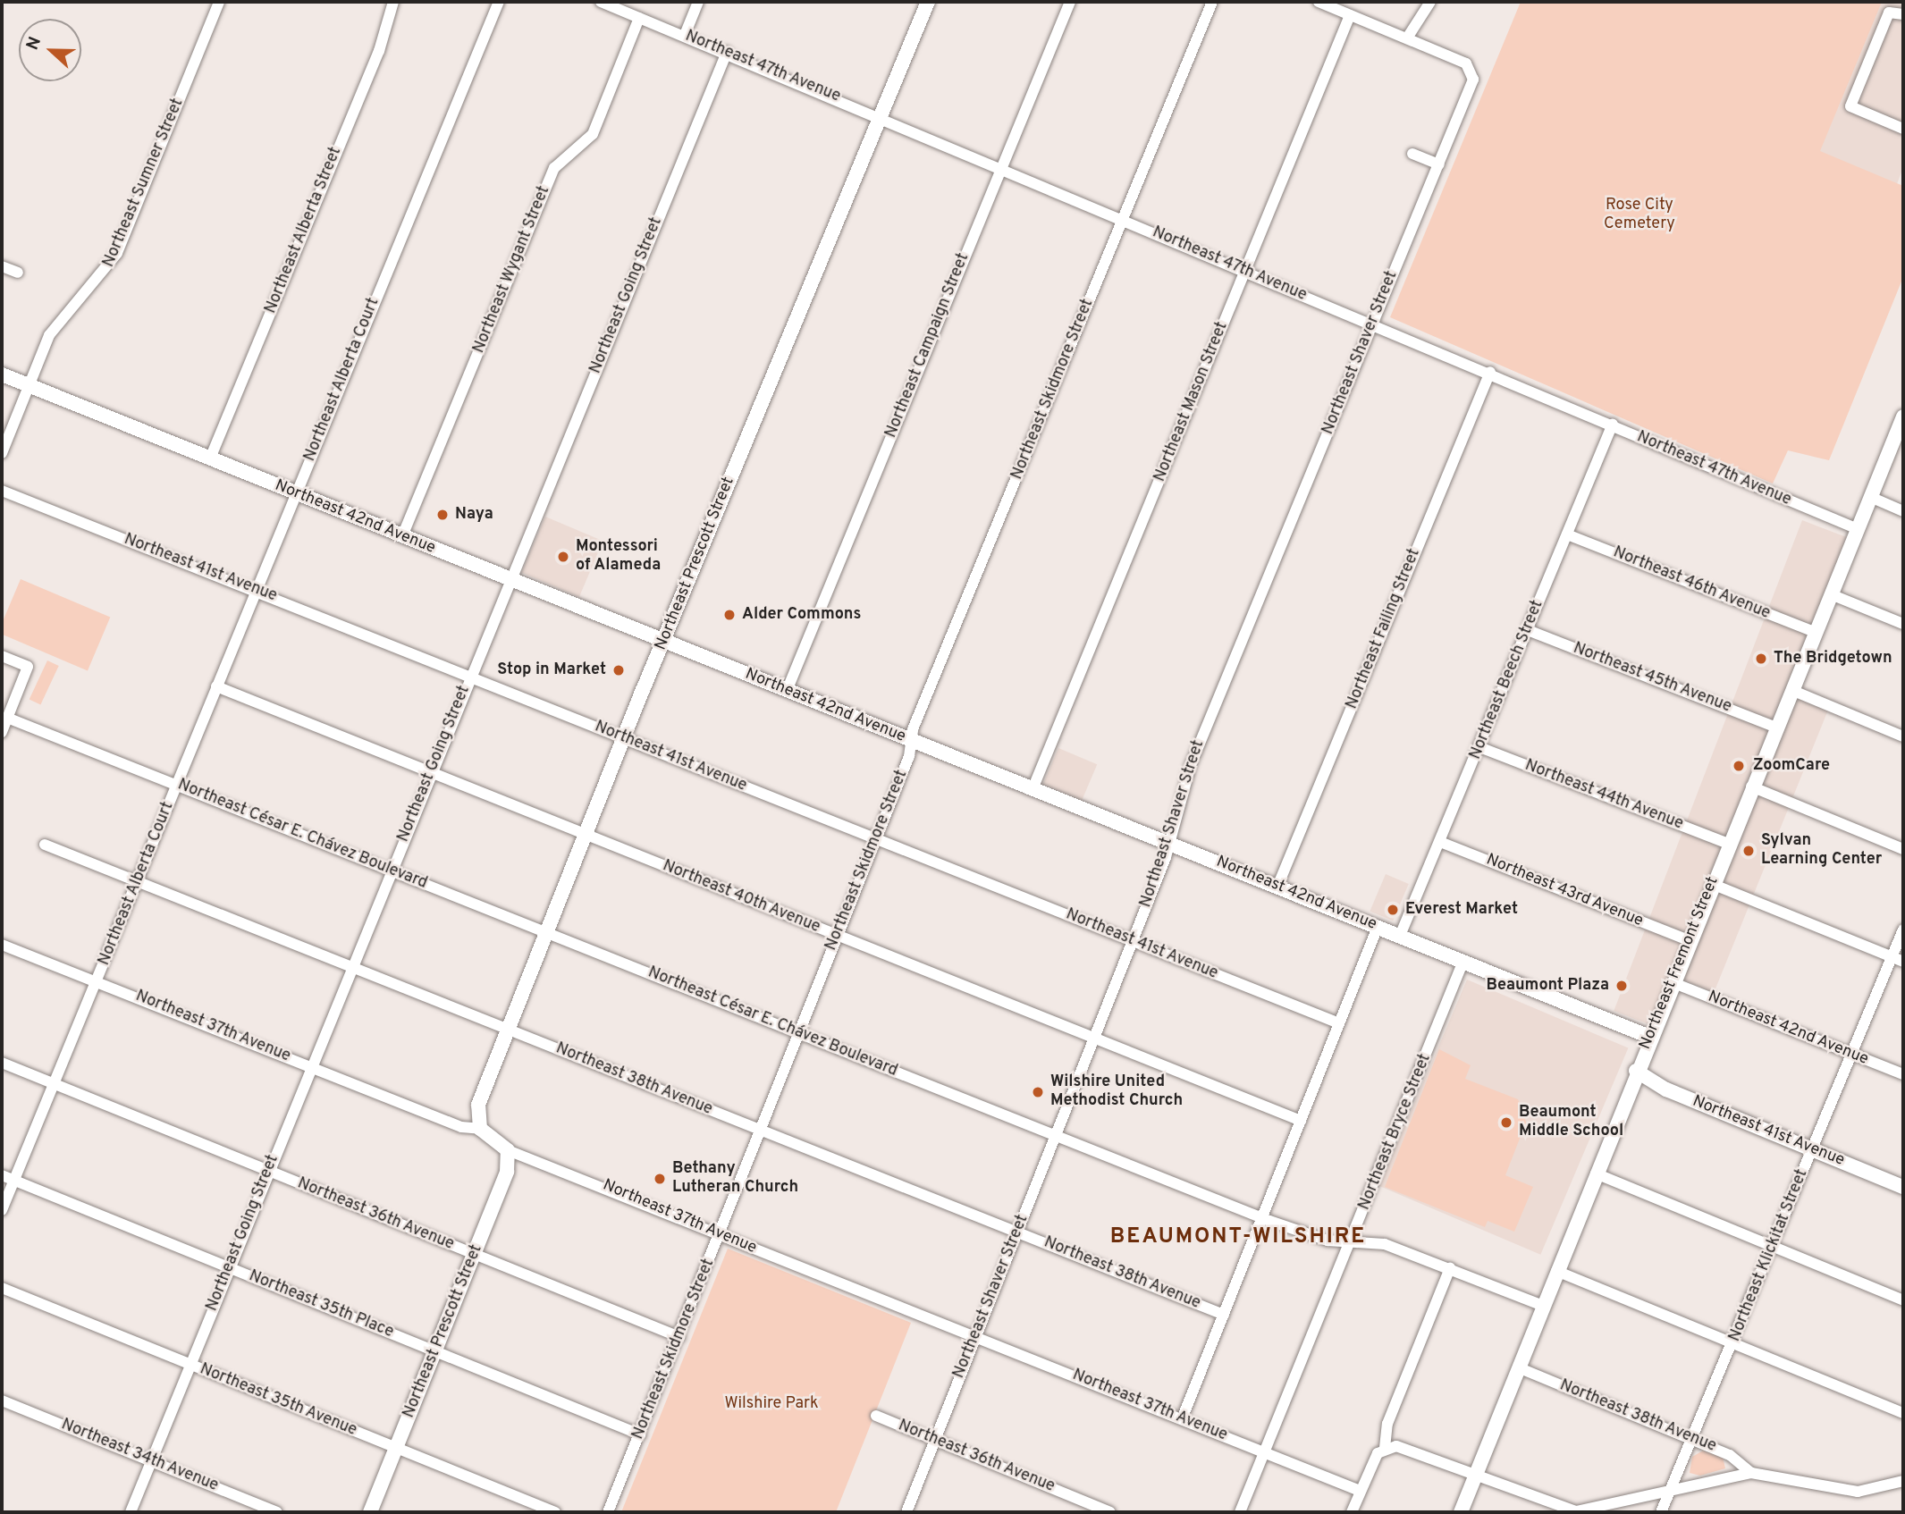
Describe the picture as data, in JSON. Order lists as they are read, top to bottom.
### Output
{
  "streets": {
    "street": [
      "Northeast 47th Avenue",
      "Northeast Sumner Street",
      "Northeast Alberta Street",
      "Northeast Wygant Street",
      "Northeast Going Street",
      "Northeast Campaign Street",
      "Northeast Shaver Street",
      "Northeast Alberta Court",
      "Northeast Skidmore Street",
      "Northeast Mason Street",
      "Northeast 42nd Avenue",
      "Northeast Prescott Street",
      "Northeast 41st Avenue",
      "Northeast 46th Avenue",
      "Northeast Failing Street",
      "Northeast 45th Avenue",
      "Northeast Beech Street",
      "Northeast 44th Avenue",
      "Northeast César E. Chávez Boulevard",
      "Northeast 43rd Avenue",
      "Northeast 40th Avenue",
      "Northeast Fremont Street",
      "Northeast 37th Avenue",
      "Northeast 38th Avenue",
      "Northeast Bryce Street",
      "Northeast 36th Avenue",
      "Northeast Klickitat Street",
      "Northeast 35th Place",
      "Northeast 35th Avenue",
      "Northeast 34th Avenue"
    ]
  },
  "crossings": [
    ["Northeast 47th Avenue", "Northeast Wygant Street"],
    ["Northeast 47th Avenue", "Northeast Going Street"],
    ["Northeast 47th Avenue", "Northeast Campaign Street"],
    ["Northeast 47th Avenue", "Northeast Shaver Street"],
    ["Northeast 47th Avenue", "Northeast Skidmore Street"],
    ["Northeast 47th Avenue", "Northeast Mason Street"],
    ["Northeast 47th Avenue", "Northeast Prescott Street"],
    ["Northeast 47th Avenue", "Northeast Failing Street"],
    ["Northeast 47th Avenue", "Northeast Beech Street"],
    ["Northeast 47th Avenue", "Northeast Fremont Street"],
    ["Northeast Sumner Street", "Northeast 42nd Avenue"],
    ["Northeast Alberta Street", "Northeast 42nd Avenue"],
    ["Northeast Wygant Street", "Northeast 42nd Avenue"],
    ["Northeast Going Street", "Northeast 42nd Avenue"],
    ["Northeast Going Street", "Northeast 41st Avenue"],
    ["Northeast Going Street", "Northeast César E. Chávez Boulevard"],
    ["Northeast Going Street", "Northeast 40th Avenue"],
    ["Northeast Going Street", "Northeast 37th Avenue"],
    ["Northeast Going Street", "Northeast 38th Avenue"],
    ["Northeast Going Street", "Northeast 36th Avenue"],
    ["Northeast Going Street", "Northeast 35th Place"],
    ["Northeast Going Street", "Northeast 35th Avenue"],
    ["Northeast Going Street", "Northeast 34th Avenue"],
    ["Northeast Campaign Street", "Northeast 42nd Avenue"],
    ["Northeast Shaver Street", "Northeast 42nd Avenue"],
    ["Northeast Shaver Street", "Northeast 41st Avenue"],
    ["Northeast Shaver Street", "Northeast César E. Chávez Boulevard"],
    ["Northeast Shaver Street", "Northeast 40th Avenue"],
    ["Northeast Shaver Street", "Northeast 37th Avenue"],
    ["Northeast Shaver Street", "Northeast 38th Avenue"],
    ["Northeast Shaver Street", "Northeast 36th Avenue"],
    ["Northeast Alberta Court", "Northeast 42nd Avenue"],
    ["Northeast Alberta Court", "Northeast 41st Avenue"],
    ["Northeast Alberta Court", "Northeast César E. Chávez Boulevard"],
    ["Northeast Alberta Court", "Northeast 40th Avenue"],
    ["Northeast Alberta Court", "Northeast 37th Avenue"],
    ["Northeast Alberta Court", "Northeast 38th Avenue"],
    ["Northeast Alberta Court", "Northeast 36th Avenue"],
    ["Northeast Alberta Court", "Northeast 35th Place"],
    ["Northeast Skidmore Street", "Northeast 42nd Avenue"],
    ["Northeast Skidmore Street", "Northeast 41st Avenue"],
    ["Northeast Skidmore Street", "Northeast César E. Chávez Boulevard"],
    ["Northeast Skidmore Street", "Northeast 40th Avenue"],
    ["Northeast Skidmore Street", "Northeast 37th Avenue"],
    ["Northeast Skidmore Street", "Northeast 38th Avenue"],
    ["Northeast Skidmore Street", "Northeast 36th Avenue"],
    ["Northeast Skidmore Street", "Northeast 35th Place"],
    ["Northeast Mason Street", "Northeast 42nd Avenue"],
    ["Northeast 42nd Avenue", "Northeast Prescott Street"],
    ["Northeast 42nd Avenue", "Northeast Failing Street"],
    ["Northeast 42nd Avenue", "Northeast Beech Street"],
    ["Northeast 42nd Avenue", "Northeast Fremont Street"],
    ["Northeast 42nd Avenue", "Northeast Bryce Street"],
    ["Northeast 42nd Avenue", "Northeast Klickitat Street"],
    ["Northeast Prescott Street", "Northeast 41st Avenue"],
    ["Northeast Prescott Street", "Northeast César E. Chávez Boulevard"],
    ["Northeast Prescott Street", "Northeast 40th Avenue"],
    ["Northeast Prescott Street", "Northeast 37th Avenue"],
    ["Northeast Prescott Street", "Northeast 38th Avenue"],
    ["Northeast Prescott Street", "Northeast 36th Avenue"],
    ["Northeast Prescott Street", "Northeast 35th Place"],
    ["Northeast Prescott Street", "Northeast 35th Avenue"],
    ["Northeast 41st Avenue", "Northeast Fremont Street"],
    ["Northeast 41st Avenue", "Northeast Klickitat Street"],
    ["Northeast 46th Avenue", "Northeast Beech Street"],
    ["Northeast 46th Avenue", "Northeast Fremont Street"],
    ["Northeast 45th Avenue", "Northeast Beech Street"],
    ["Northeast 45th Avenue", "Northeast Fremont Street"],
    ["Northeast Beech Street", "Northeast 44th Avenue"],
    ["Northeast Beech Street", "Northeast 43rd Avenue"],
    ["Northeast 44th Avenue", "Northeast Fremont Street"],
    ["Northeast César E. Chávez Boulevard", "Northeast Fremont Street"],
    ["Northeast César E. Chávez Boulevard", "Northeast Bryce Street"],
    ["Northeast 43rd Avenue", "Northeast Fremont Street"],
    ["Northeast Fremont Street", "Northeast 38th Avenue"],
    ["Northeast 37th Avenue", "Northeast Bryce Street"],
    ["Northeast 38th Avenue", "Northeast Klickitat Street"]
  ],
  "districts": ["BEAUMONT-WILSHIRE"],
  "parks": ["Rose City Cemetery", "Wilshire Park"],
  "places": [
    "Naya",
    "Montessori of Alameda",
    "Alder Commons",
    "The Bridgetown",
    "Stop in Market",
    "ZoomCare",
    "Sylvan Learning Center",
    "Everest Market",
    "Beaumont Plaza",
    "Wilshire United Methodist Church",
    "Beaumont Middle School",
    "Bethany Lutheran Church"
  ],
  "north": "left"
}
